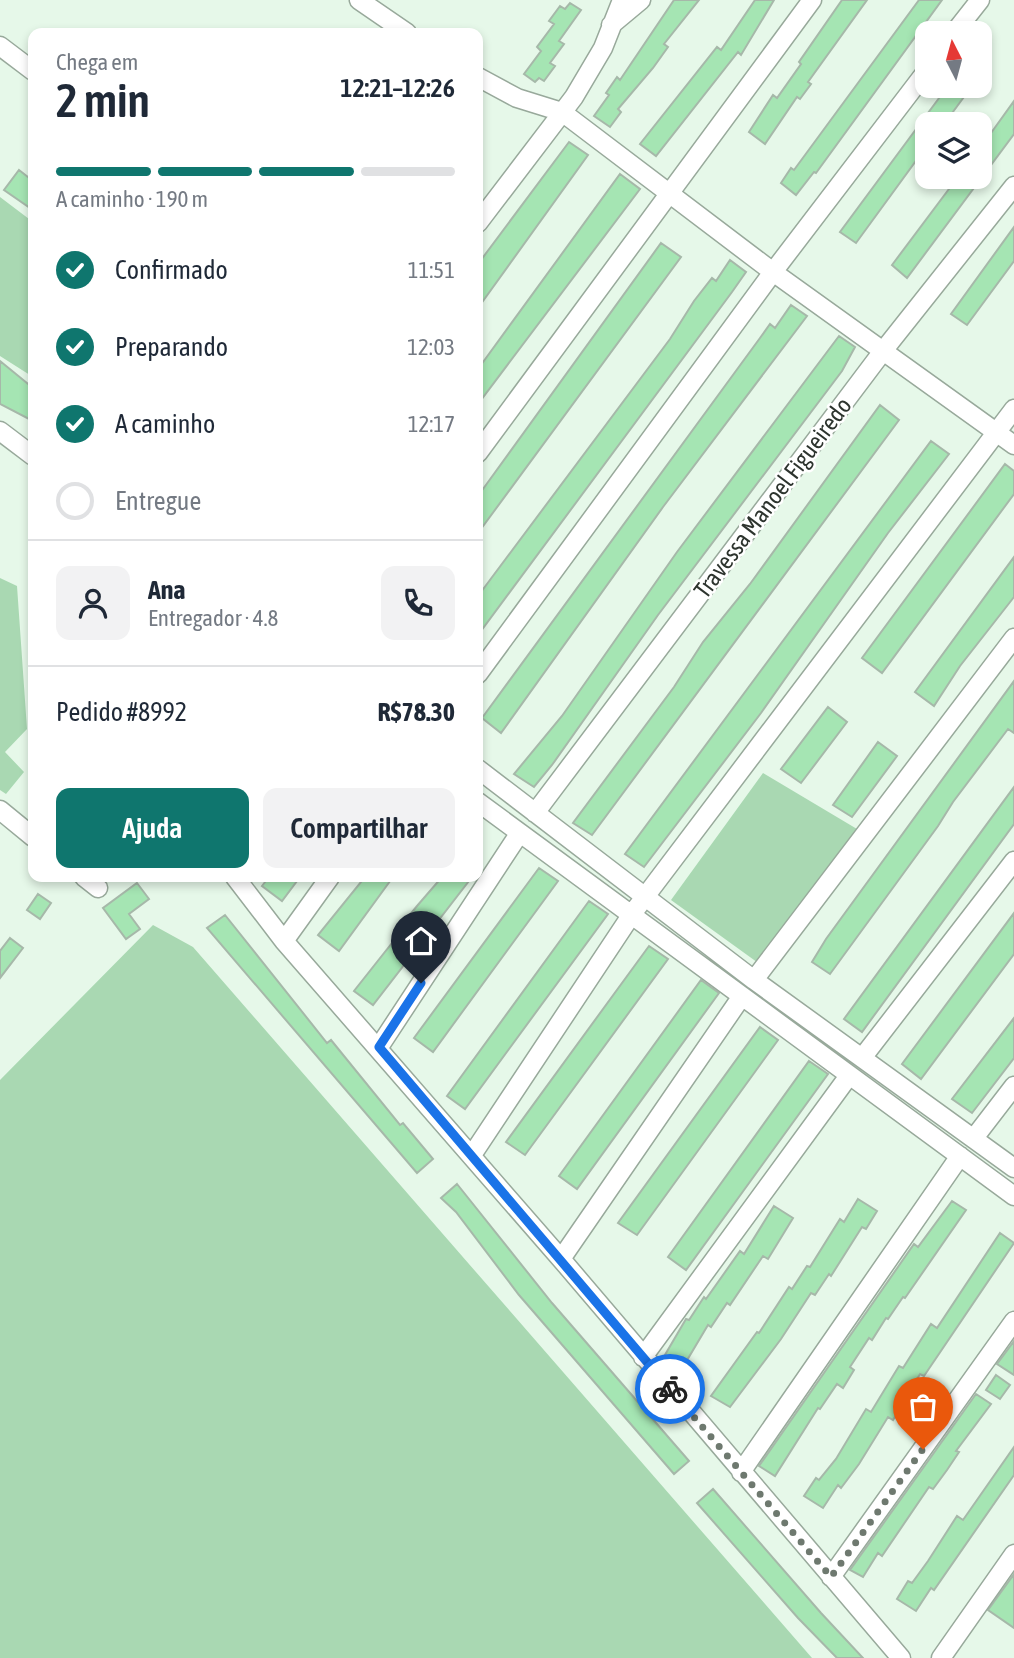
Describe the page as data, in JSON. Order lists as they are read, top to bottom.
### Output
{
  "streets": {
    "street": ["Travessa Manoel Figueiredo"]
  },
  "north": "top",
  "page": {
    "heading": ["2 min", "Chega em", "12:21–12:26"],
    "panel": [
      "Ana",
      "Entregador · 4.8",
      "Pedido #8992",
      "R$78.30"
    ],
    "bar": "A caminho · 190 m",
    "list": [
      ["Confirmado", "11:51"],
      ["Preparando", "12:03"],
      ["A caminho", "12:17"],
      "Entregue"
    ],
    "buttons": ["Ajuda", "Compartilhar"]
  }
}
